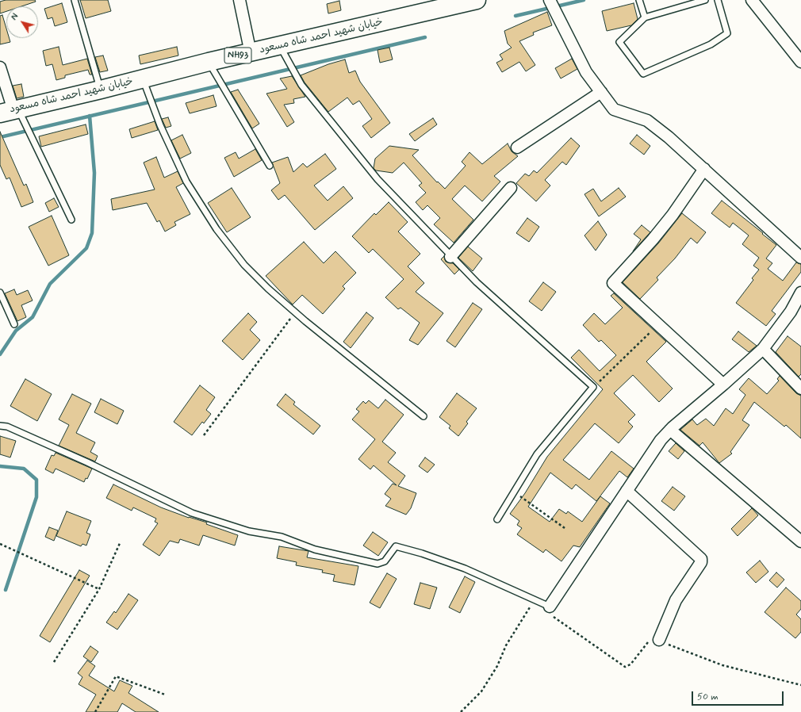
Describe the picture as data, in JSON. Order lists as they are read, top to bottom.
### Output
{
  "streets": {
    "main road": ["خیابان شهید احمد شاه مسعود", "NH93"]
  },
  "scale_bar": "50 m",
  "north": "top left"
}
